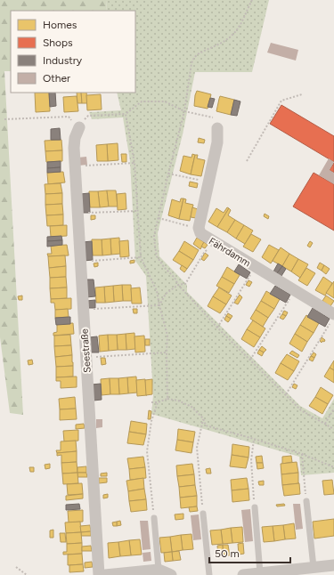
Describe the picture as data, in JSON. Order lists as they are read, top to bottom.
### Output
{
  "streets": {
    "street": ["Fährdamm", "Seestraße"]
  },
  "legend": [
    "Homes",
    "Shops",
    "Industry",
    "Other"
  ],
  "scale_bar": "50 m"
}
